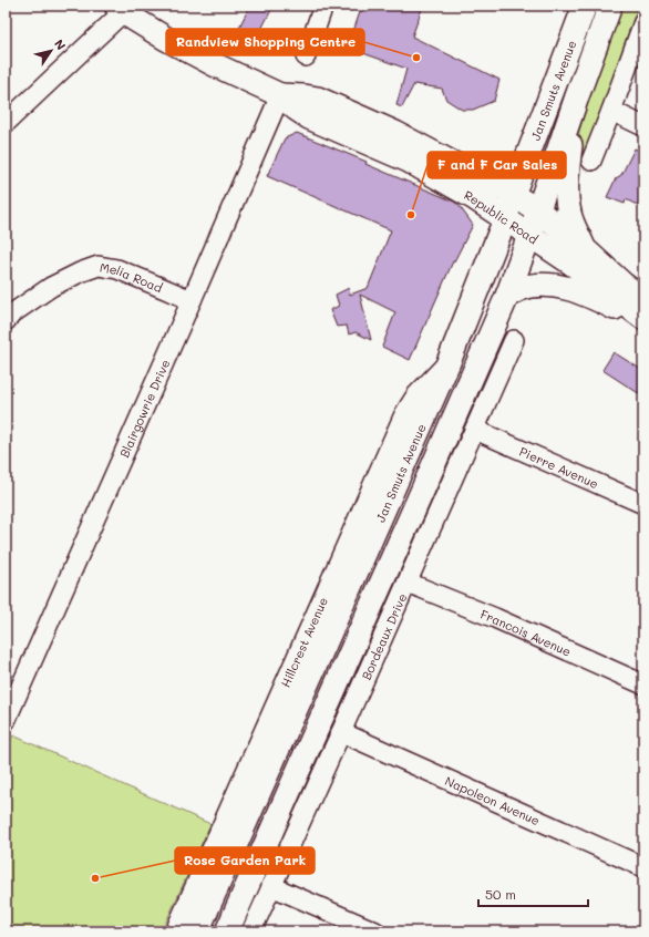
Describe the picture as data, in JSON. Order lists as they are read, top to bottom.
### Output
{
  "streets": {
    "main road": ["Jan Smuts Avenue", "Republic Road"],
    "street": [
      "Melia Road",
      "Blairgowrie Drive",
      "Pierre Avenue",
      "Francois Avenue",
      "Bordeaux Drive",
      "Hillcrest Avenue",
      "Napoleon Avenue"
    ]
  },
  "crossings": [
    ["Jan Smuts Avenue", "Republic Road"],
    ["Jan Smuts Avenue", "Hillcrest Avenue"],
    ["Republic Road", "Blairgowrie Drive"],
    ["Melia Road", "Blairgowrie Drive"],
    ["Pierre Avenue", "Bordeaux Drive"],
    ["Francois Avenue", "Bordeaux Drive"],
    ["Bordeaux Drive", "Napoleon Avenue"]
  ],
  "places": ["Randview Shopping Centre", "F and F Car Sales", "Rose Garden Park"],
  "scale_bar": "50 m",
  "north": "top right"
}
